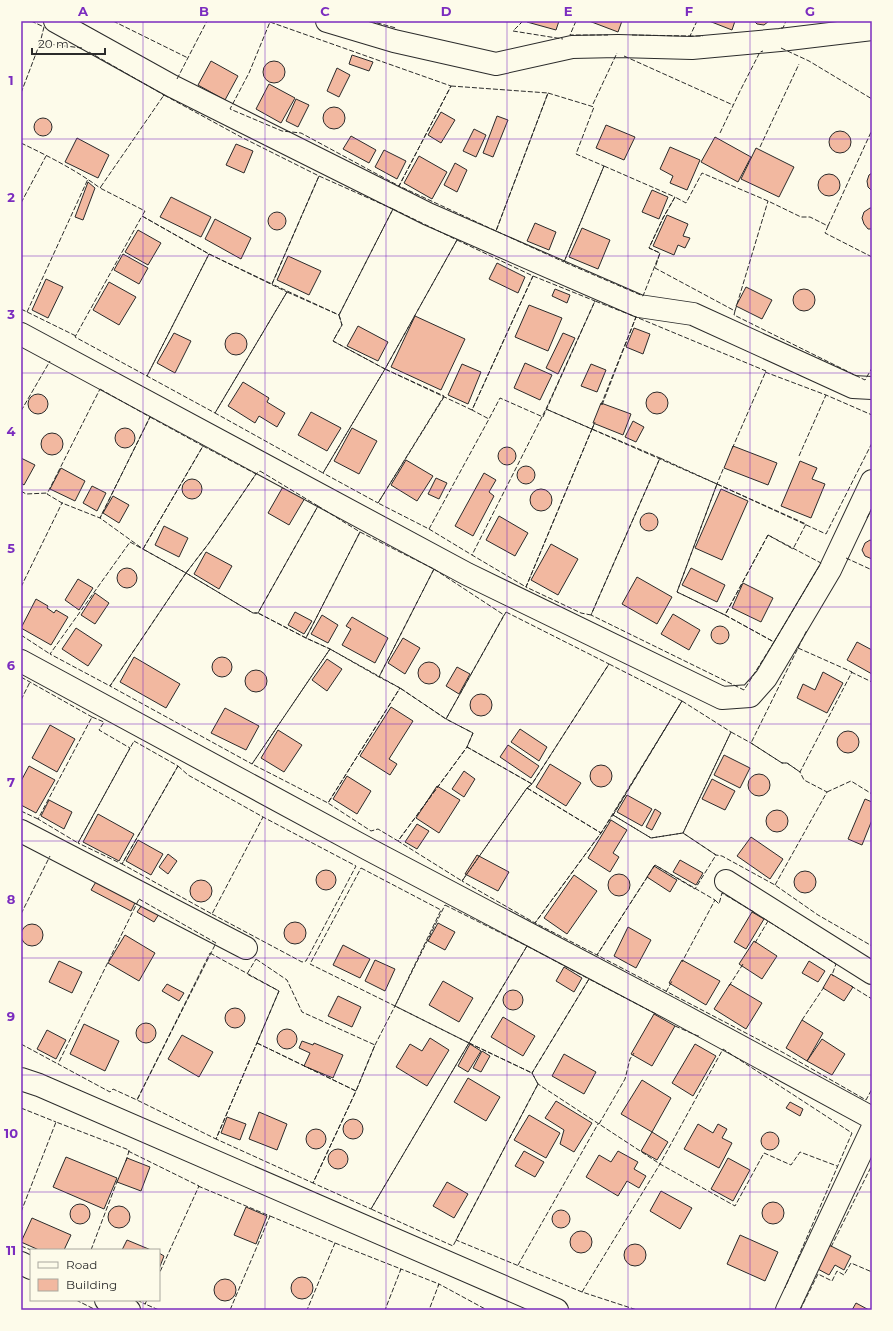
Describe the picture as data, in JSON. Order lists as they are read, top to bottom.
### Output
{
  "legend": ["Road", "Building"],
  "scale_bar": "20 m",
  "grid": {
    "columns": [
      "A",
      "B",
      "C",
      "D",
      "E",
      "F",
      "G"
    ],
    "rows": [
      "1",
      "2",
      "3",
      "4",
      "5",
      "6",
      "7",
      "8",
      "9",
      "10",
      "11"
    ]
  }
}
